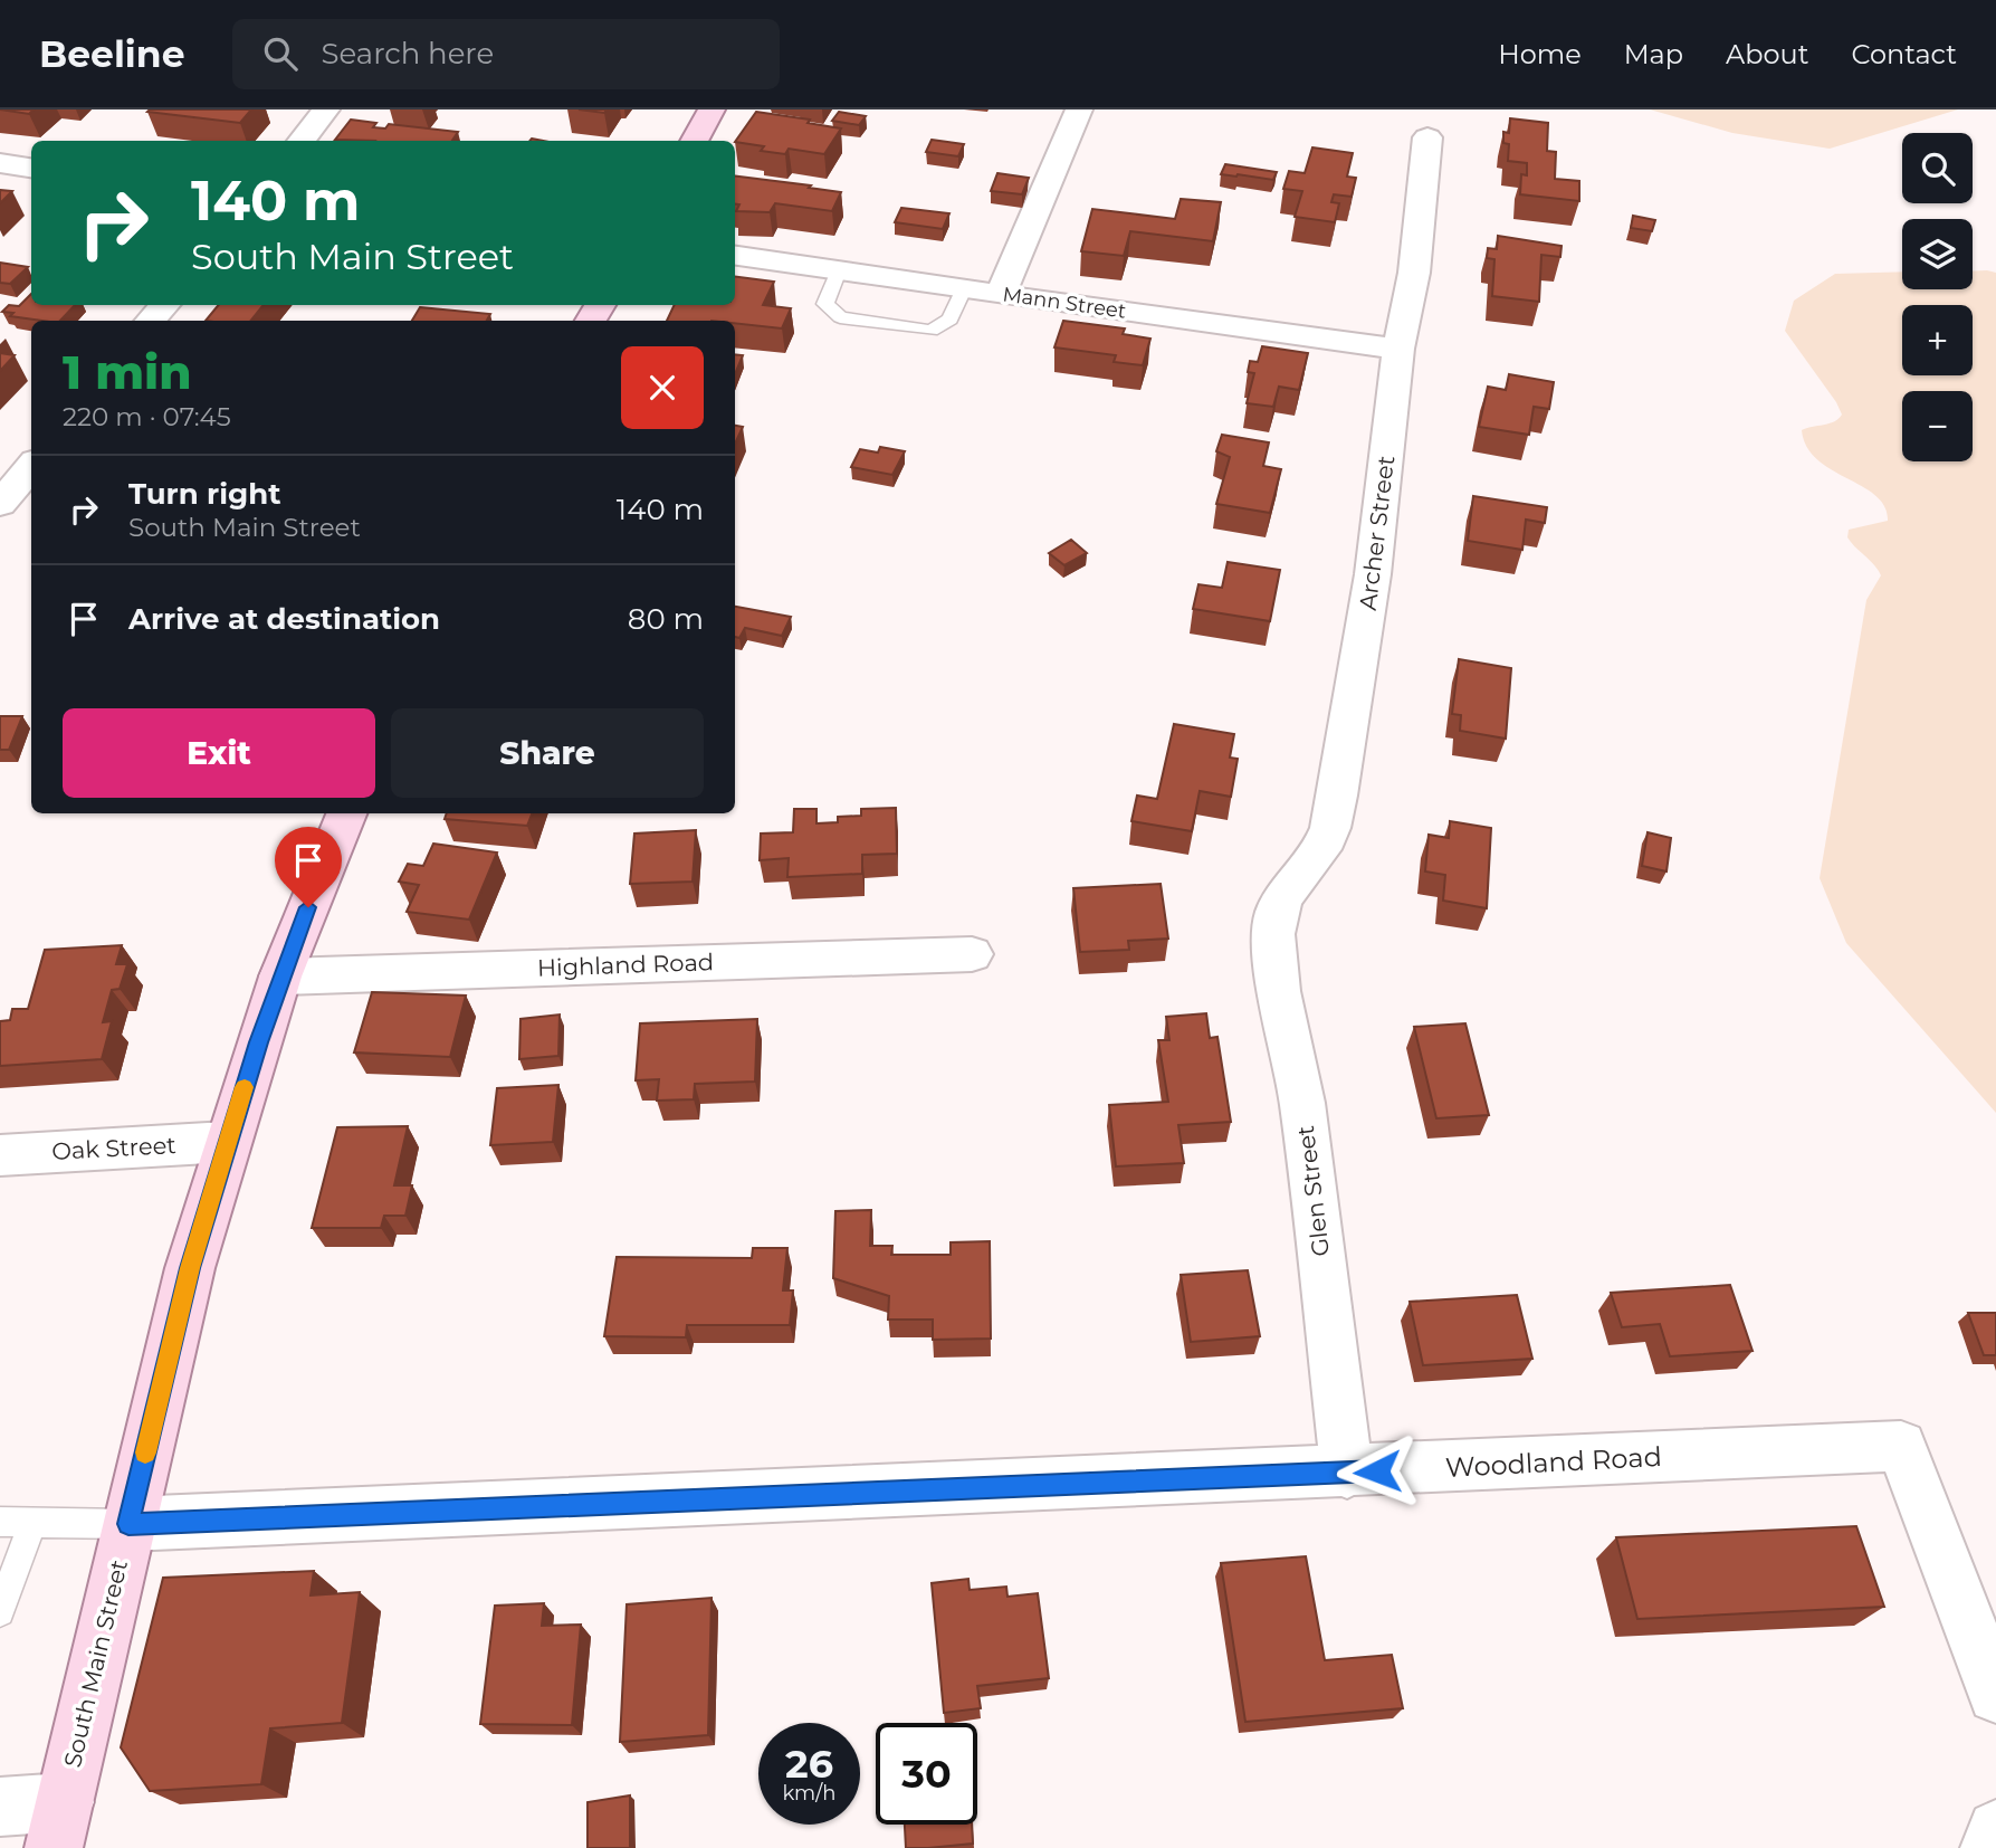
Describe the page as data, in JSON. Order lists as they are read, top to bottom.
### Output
{
  "streets": {
    "main road": ["South Main Street"],
    "street": [
      "Mann Street",
      "Archer Street",
      "Highland Road",
      "Oak Street",
      "Glen Street",
      "Woodland Road"
    ]
  },
  "crossings": [
    ["Mann Street", "Archer Street"],
    ["Archer Street", "Glen Street"],
    ["Highland Road", "South Main Street"],
    ["Oak Street", "South Main Street"],
    ["Glen Street", "Woodland Road"],
    ["Woodland Road", "South Main Street"]
  ],
  "page": {
    "header": "Beeline",
    "search": "Search here",
    "nav": [
      "Home",
      "Map",
      "About",
      "Contact"
    ],
    "map_buttons": ["+", "−"],
    "turn": ["140 m", "South Main Street"],
    "heading": ["1 min", "220 m · 07:45"],
    "list": [
      {
        "name": "Turn right",
        "note": "South Main Street",
        "value": "140 m"
      },
      {
        "name": "Arrive at destination",
        "value": "80 m"
      }
    ],
    "buttons": ["Exit", "Share"],
    "speed": "26 km/h",
    "limit": "30"
  }
}
